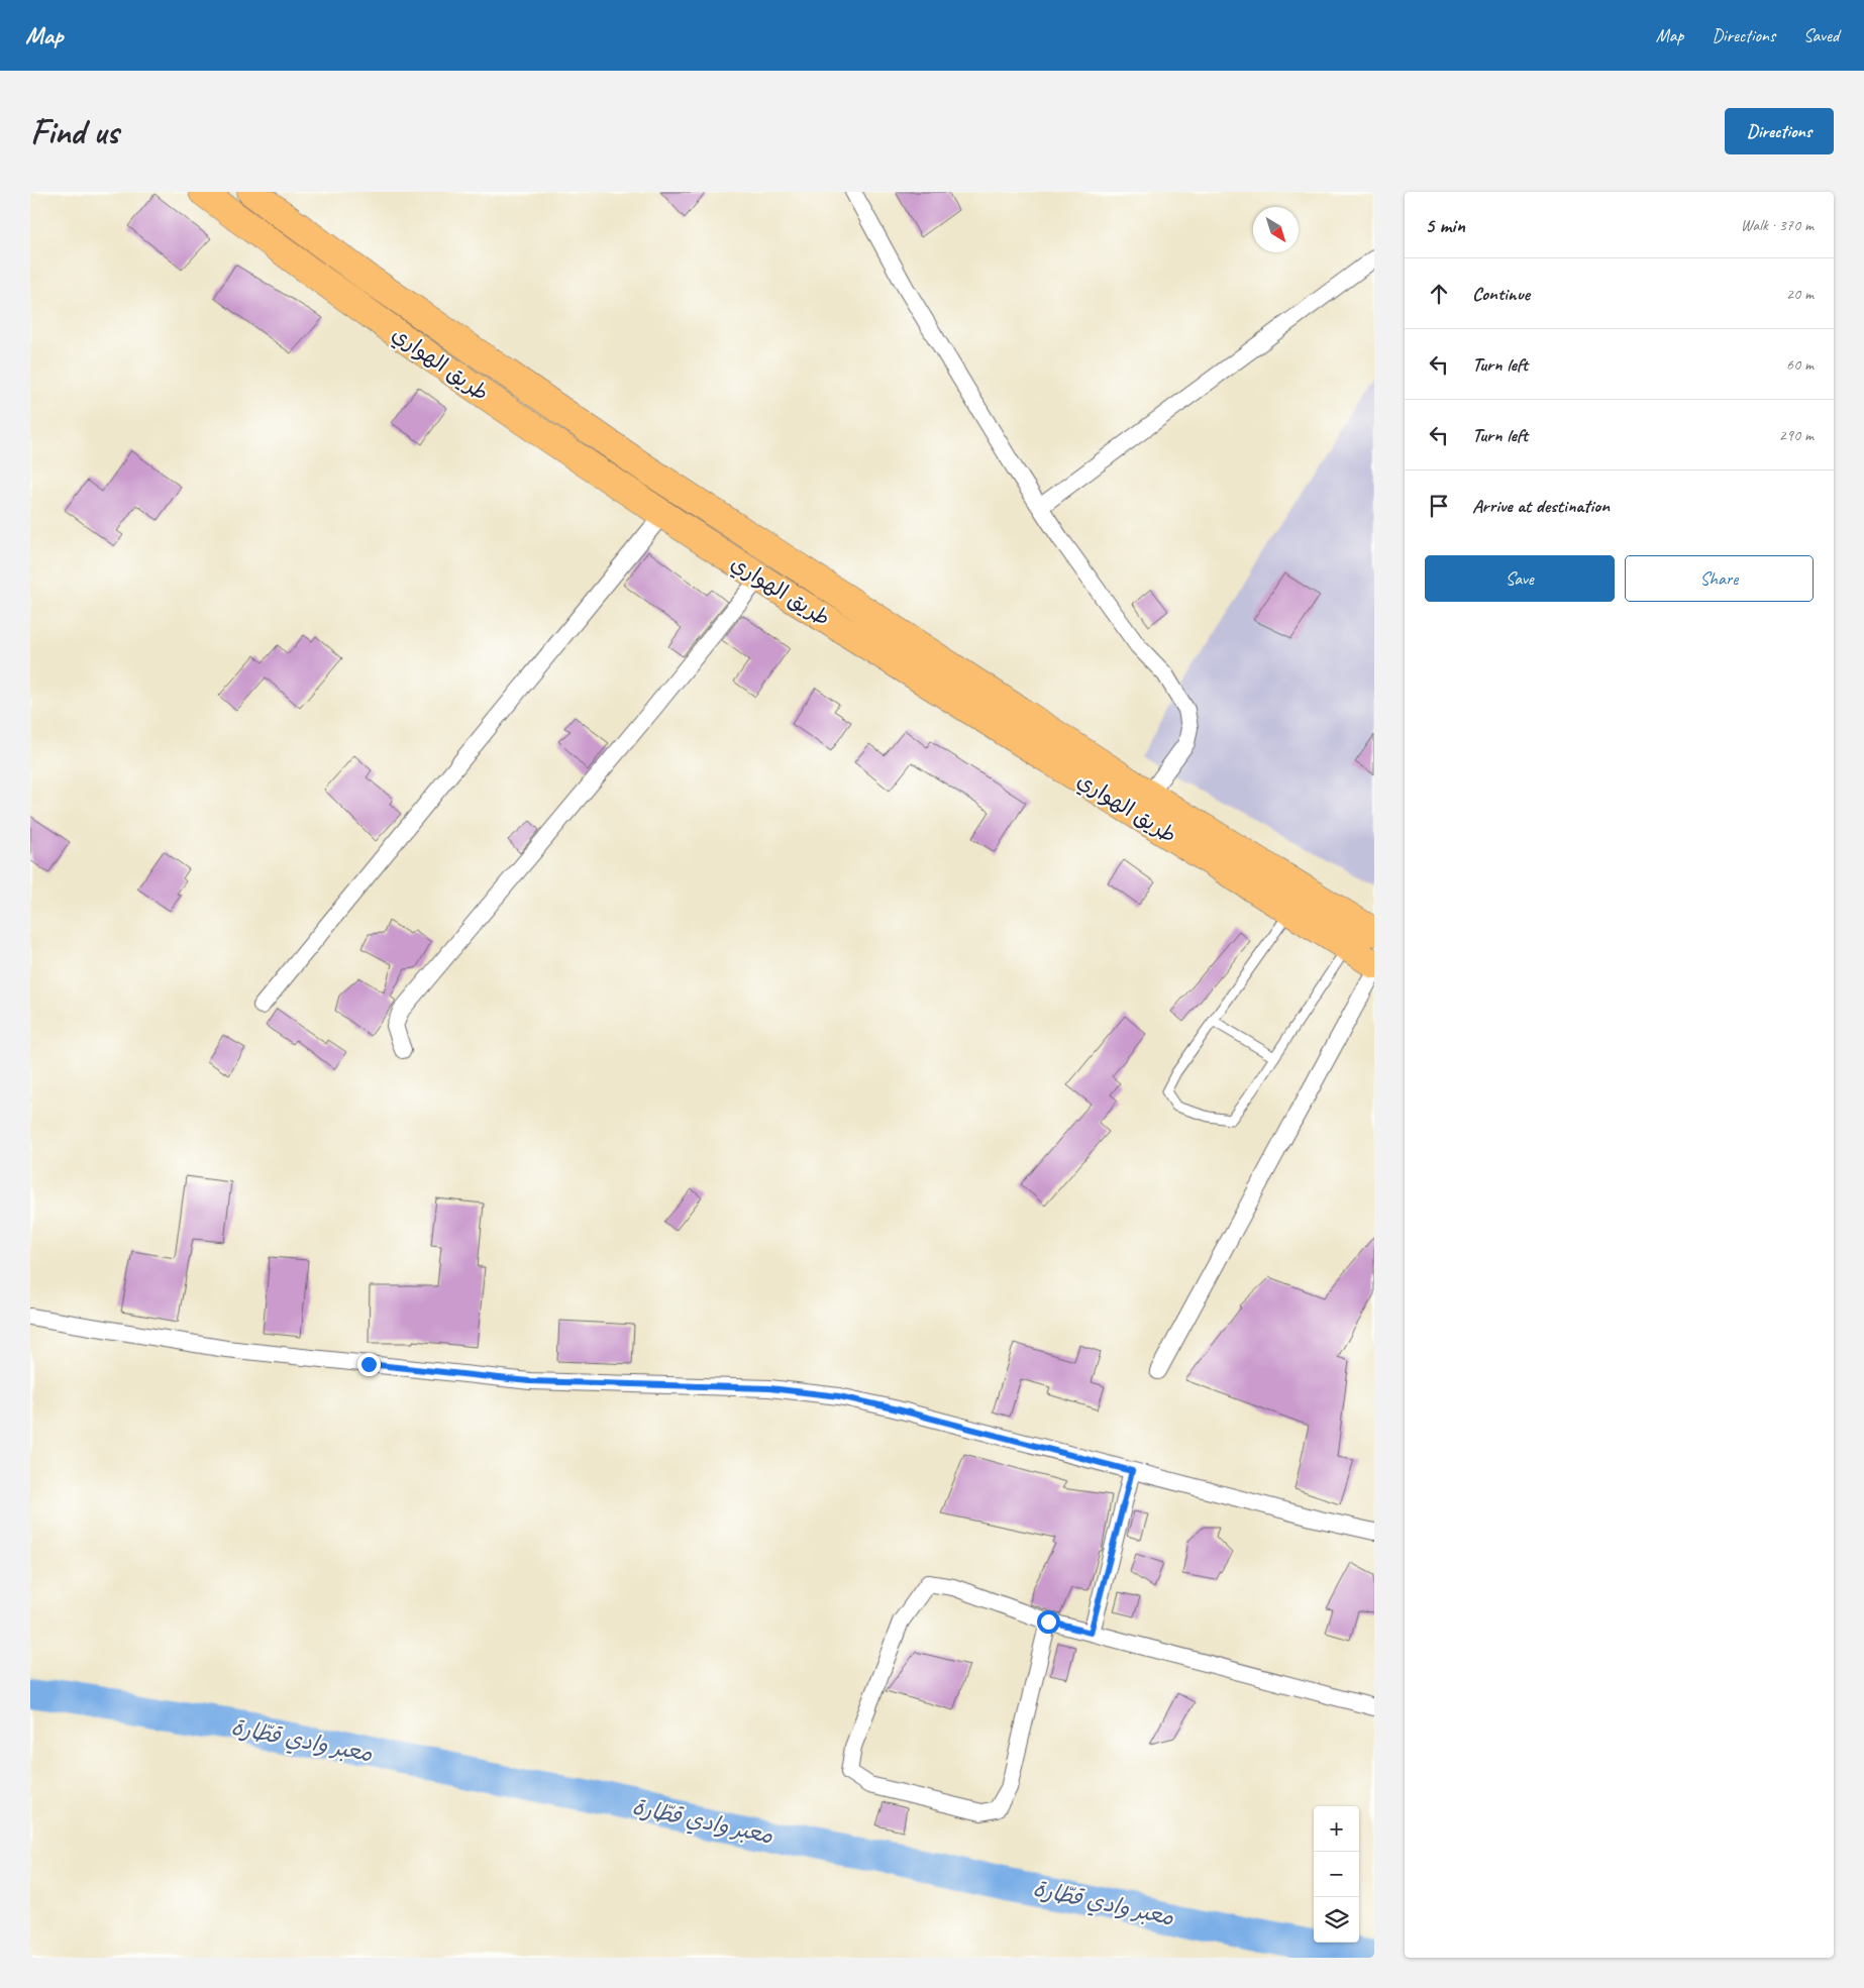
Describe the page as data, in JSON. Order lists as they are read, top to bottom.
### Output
{
  "streets": {
    "highway": ["طريق الهواري"]
  },
  "water": ["معبر وادي قطّارة"],
  "north": "bottom right",
  "page": {
    "header": "Map",
    "nav": ["Map", "Directions", "Saved"],
    "buttons": [
      "Directions",
      ["Save", "Share"]
    ],
    "title": "Find us",
    "heading": ["5 min", "Walk · 370 m"],
    "list": [
      ["Continue", "20 m"],
      ["Turn left", "60 m"],
      ["Turn left", "290 m"],
      "Arrive at destination"
    ],
    "map_buttons": ["+", "−"]
  }
}
